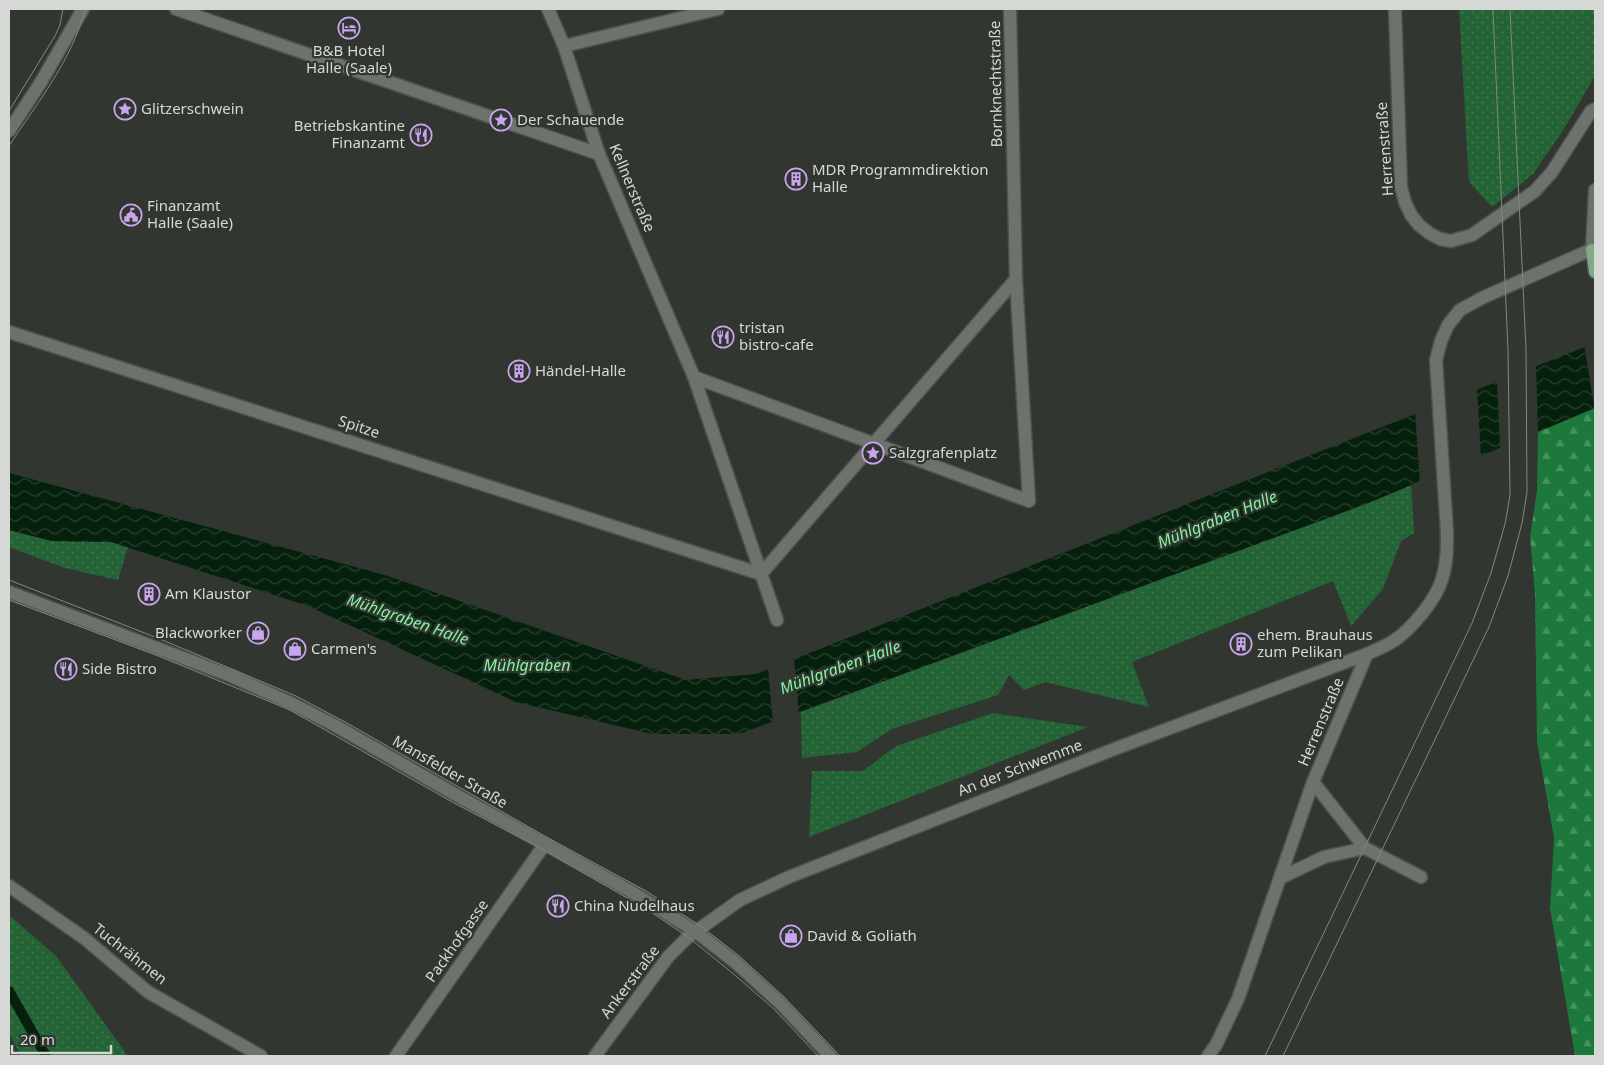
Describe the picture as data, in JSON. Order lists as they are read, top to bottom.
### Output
{
  "streets": {
    "street": [
      "Bornknechtstraße",
      "Herrenstraße",
      "Kellnerstraße",
      "Spitze",
      "An der Schwemme",
      "Mansfelder Straße",
      "Packhofgasse",
      "Tuchrähmen",
      "Ankerstraße"
    ]
  },
  "crossings": [
    ["Herrenstraße", "An der Schwemme"],
    ["An der Schwemme", "Mansfelder Straße"],
    ["An der Schwemme", "Ankerstraße"],
    ["Mansfelder Straße", "Packhofgasse"],
    ["Mansfelder Straße", "Ankerstraße"]
  ],
  "water": ["Mühlgraben Halle", "Mühlgraben"],
  "places": {
    "hotel": ["B&B Hotel Halle (Saale)"],
    "place": ["Glitzerschwein", "Der Schauende", "Salzgrafenplatz"],
    "restaurant": [
      "Betriebskantine Finanzamt",
      "tristan bistro-cafe",
      "Side Bistro",
      "China Nudelhaus"
    ],
    "building": [
      "MDR Programmdirektion Halle",
      "Händel-Halle",
      "Am Klaustor",
      "ehem. Brauhaus zum Pelikan"
    ],
    "public building": ["Finanzamt Halle (Saale)"],
    "shop": ["Blackworker", "Carmen's", "David & Goliath"]
  },
  "scale_bar": "20 m"
}
